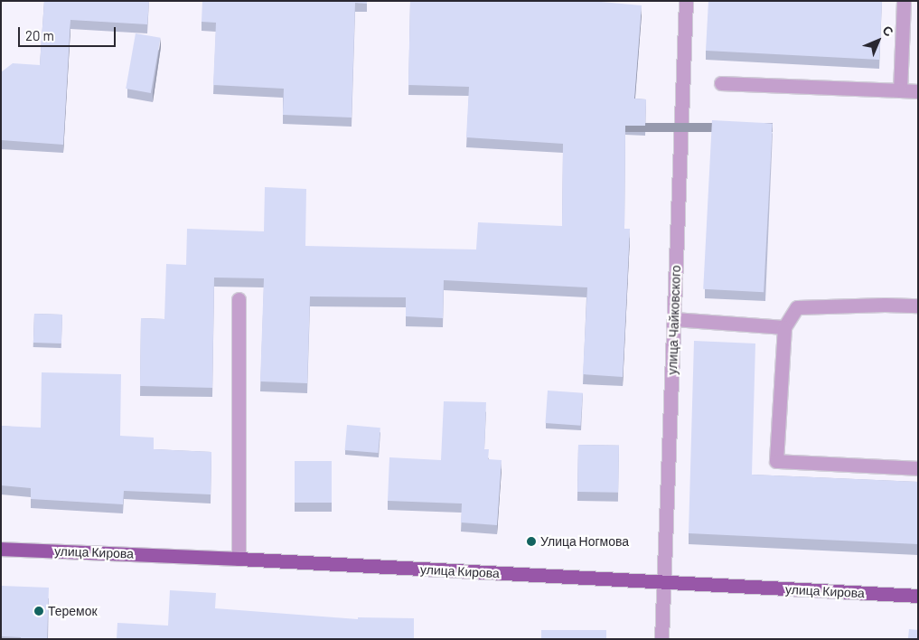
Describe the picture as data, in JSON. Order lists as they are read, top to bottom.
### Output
{
  "streets": {
    "main road": ["улица Кирова"],
    "street": ["улица Чайковского"]
  },
  "crossings": [
    ["улица Чайковского", "улица Кирова"]
  ],
  "places": ["Улица Ногмова", "Теремок"],
  "scale_bar": "20 m",
  "north": "top right"
}
